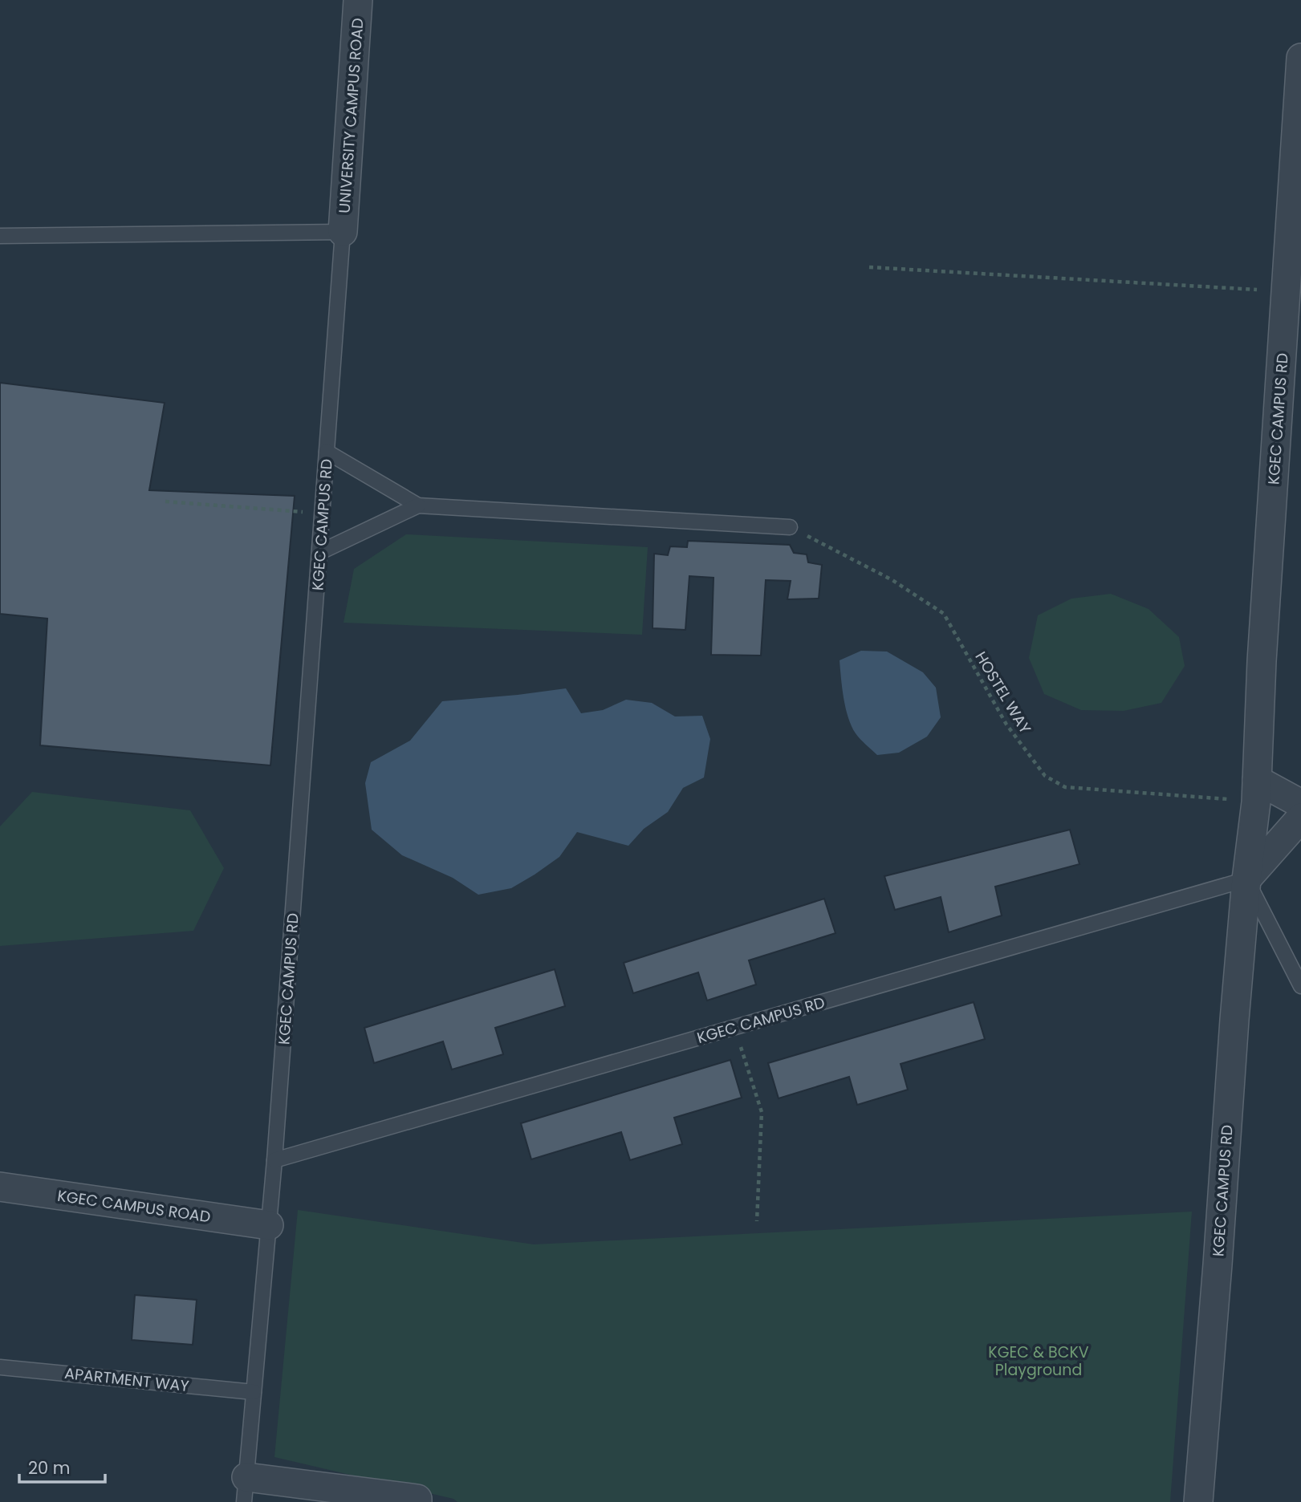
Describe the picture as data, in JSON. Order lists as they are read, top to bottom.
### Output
{
  "streets": {
    "street": ["UNIVERSITY CAMPUS ROAD", "KGEC CAMPUS RD", "KGEC CAMPUS ROAD"],
    "lane": ["APARTMENT WAY"],
    "path": ["HOSTEL WAY"]
  },
  "crossings": [
    ["UNIVERSITY CAMPUS ROAD", "KGEC CAMPUS RD"],
    ["KGEC CAMPUS RD", "HOSTEL WAY"],
    ["KGEC CAMPUS RD", "KGEC CAMPUS ROAD"],
    ["KGEC CAMPUS RD", "APARTMENT WAY"]
  ],
  "parks": ["KGEC & BCKV Playground"],
  "scale_bar": "20 m"
}
